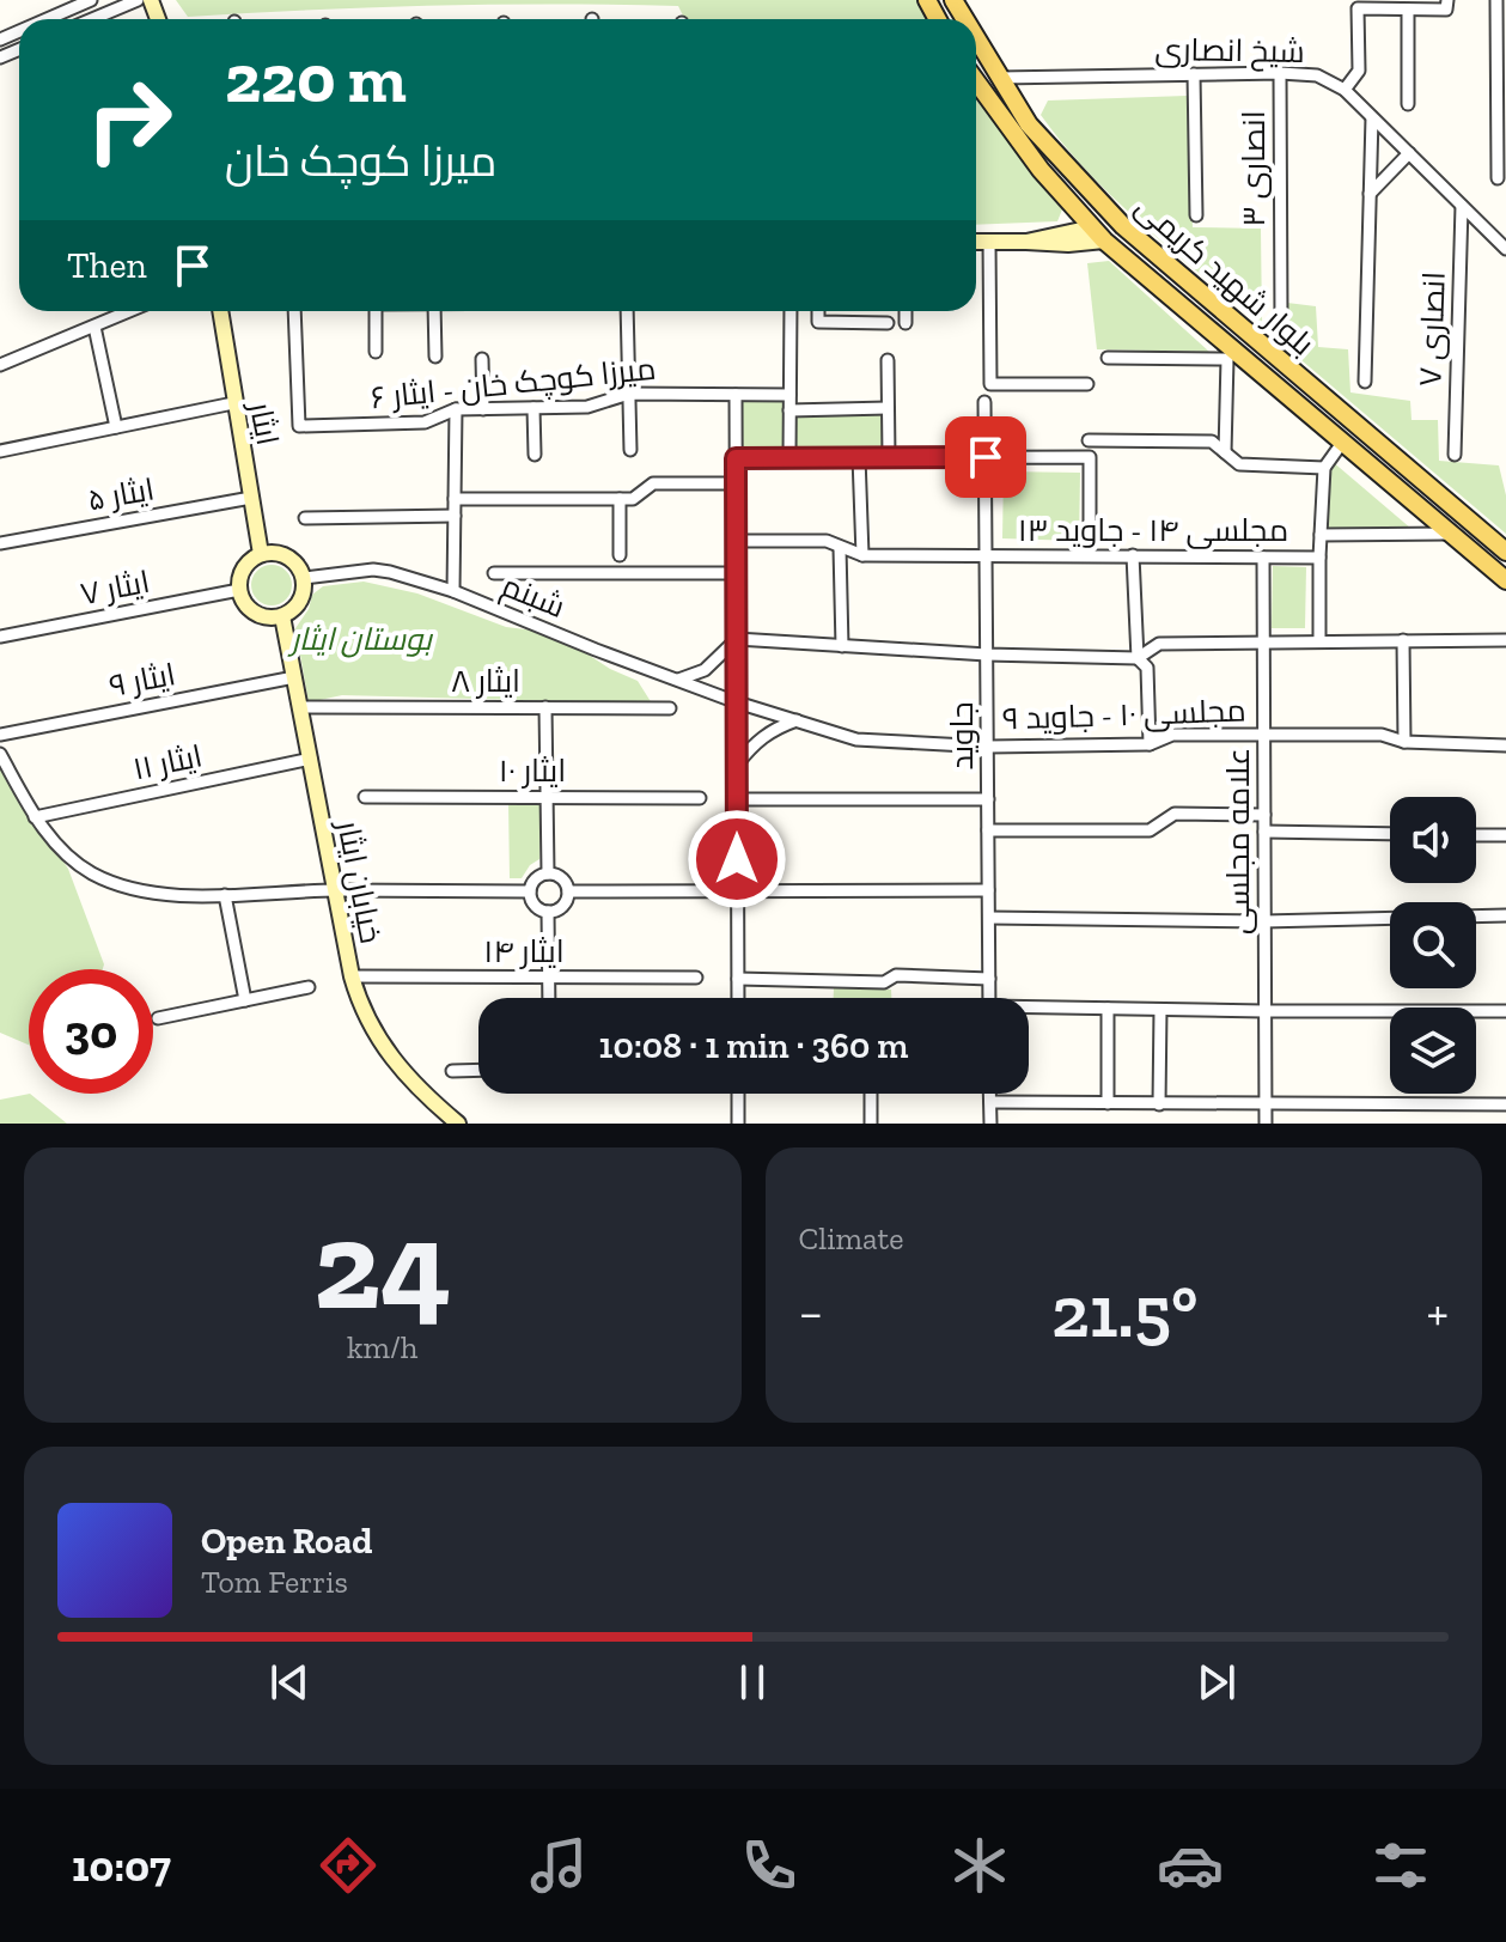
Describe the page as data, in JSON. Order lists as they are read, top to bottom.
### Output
{
  "streets": {
    "main road": ["بلوار شهید کریمی", "ایثار", "خیابان ایثار"],
    "street": [
      "شیخ انصاری",
      "انصاری ۳",
      "انصاری ۷",
      "میرزا کوچک خان - ایثار ۶",
      "ایثار ۵",
      "مجلسی ۱۴ - جاوید ۱۳",
      "ایثار ۷",
      "شبنم",
      "ایثار ۹",
      "ایثار ۸",
      "مجلسی ۱۰ - جاوید ۹",
      "جاوید",
      "ایثار ۱۱",
      "ایثار ۱۰",
      "علامه مجلسی",
      "ایثار ۱۴"
    ]
  },
  "crossings": [
    ["شیخ انصاری", "انصاری ۳"],
    ["شیخ انصاری", "بلوار شهید کریمی"],
    ["شیخ انصاری", "انصاری ۷"],
    ["ایثار", "ایثار ۵"],
    ["ایثار", "ایثار ۷"],
    ["ایثار", "شبنم"],
    ["ایثار", "خیابان ایثار"],
    ["مجلسی ۱۴ - جاوید ۱۳", "جاوید"],
    ["مجلسی ۱۴ - جاوید ۱۳", "علامه مجلسی"],
    ["ایثار ۷", "شبنم"],
    ["ایثار ۷", "خیابان ایثار"],
    ["شبنم", "مجلسی ۱۰ - جاوید ۹"],
    ["شبنم", "خیابان ایثار"],
    ["ایثار ۹", "خیابان ایثار"],
    ["ایثار ۸", "خیابان ایثار"],
    ["مجلسی ۱۰ - جاوید ۹", "جاوید"],
    ["مجلسی ۱۰ - جاوید ۹", "علامه مجلسی"],
    ["ایثار ۱۱", "خیابان ایثار"],
    ["خیابان ایثار", "ایثار ۱۴"]
  ],
  "parks": ["بوستان ایثار"],
  "page": {
    "turn": ["220 m", "میرزا کوچک خان"],
    "then": "Then",
    "limit": "30",
    "trip": "10:08 · 1 min · 360 m",
    "tile": [
      ["24", "km/h"],
      "Climate"
    ],
    "heat": ["−", "21.5°", "+"],
    "song": ["Open Road", "Tom Ferris"],
    "tabs": "10:07"
  }
}
